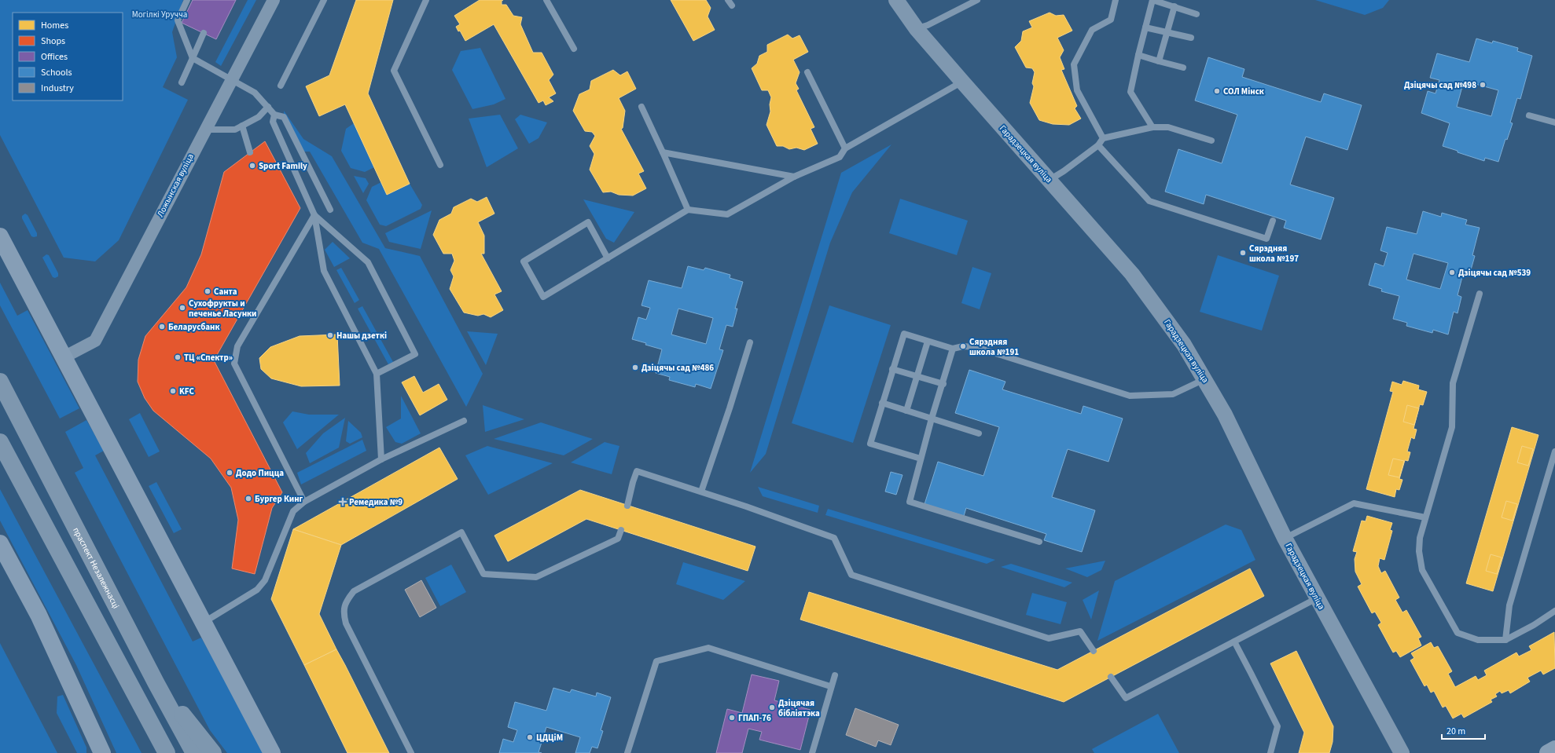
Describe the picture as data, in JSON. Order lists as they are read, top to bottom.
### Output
{
  "streets": {
    "highway": ["праспект Незалежнасці"],
    "street": ["Гарадзецкая вуліца", "Ложынская вуліца"]
  },
  "parks": ["Могілкі Уручча"],
  "places": {
    "other": [
      "Дзіцячы сад №498",
      "СОЛ Мінск",
      "Sport Family",
      "Сярэдняя школа №197",
      "Дзіцячы сад №539",
      "Санта",
      "Сухофрукты и печенье Ласунки",
      "Беларусбанк",
      "Нашы дзеткі",
      "Сярэдняя школа №191",
      "ТЦ «Спектр»",
      "Дзіцячы сад №486",
      "KFC",
      "Додо Пицца",
      "Бургер Кинг",
      "Дзіцячая бібліятэка",
      "ГПАП-76",
      "ЦДЦіМ"
    ],
    "health": ["Ремедика №9"]
  },
  "legend": [
    "Homes",
    "Shops",
    "Offices",
    "Schools",
    "Industry"
  ],
  "scale_bar": "20 m"
}
